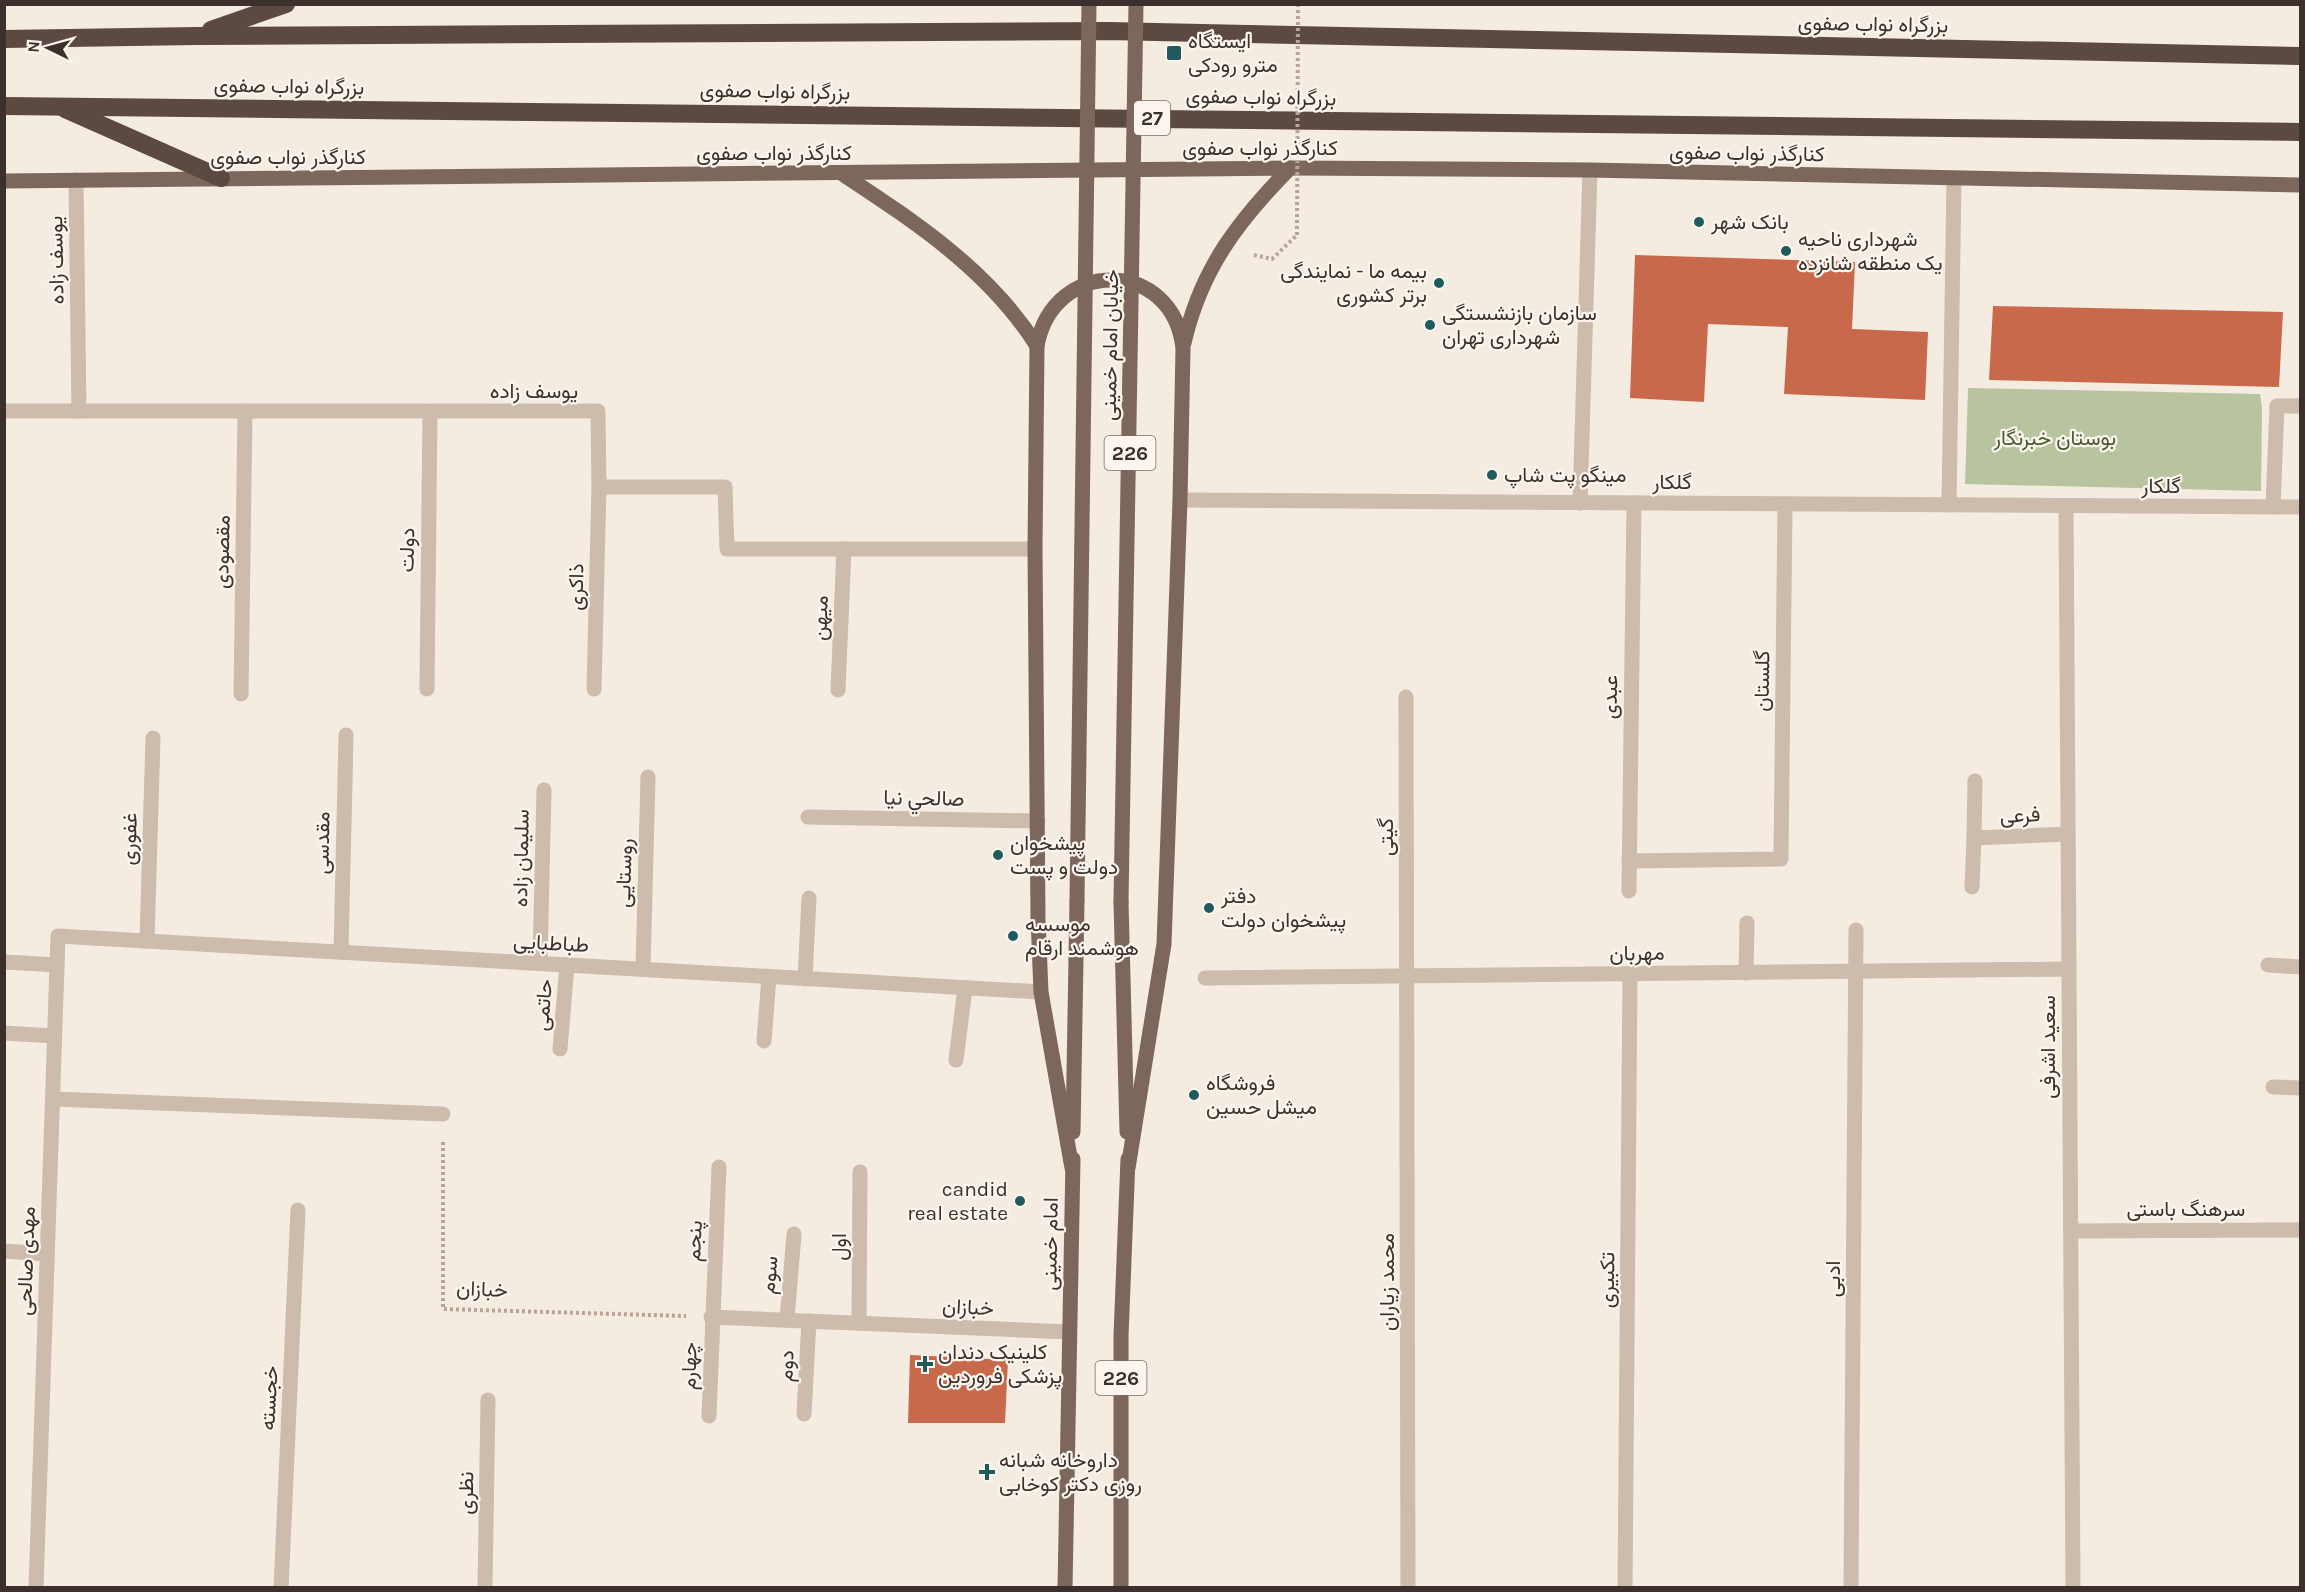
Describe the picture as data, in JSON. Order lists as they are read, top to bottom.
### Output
{
  "streets": {
    "highway": ["بزرگراه نواب صفوی", "27"],
    "main road": [
      "کنارگذر نواب صفوی",
      "خیابان امام خمینی",
      "226",
      "امام خمینی"
    ],
    "street": [
      "یوسف زاده",
      "گلکار",
      "دولت",
      "مقصودی",
      "ذاکری",
      "میهن",
      "گلستان",
      "عبدی",
      "صالحي نیا",
      "فرعی",
      "گیتی",
      "غفوری",
      "مقدسی",
      "سلیمان زاده",
      "روستایی",
      "طباطبایی",
      "مهربان",
      "حاتمی",
      "سعید اشرفی",
      "سرهنگ باستی",
      "پنجم",
      "اول",
      "مهدی صالحی",
      "سوم",
      "ادبی",
      "تکبیری",
      "محمد زیاران",
      "خبازان",
      "چهارم",
      "دوم",
      "خجسته",
      "نظری"
    ]
  },
  "crossings": [
    ["کنارگذر نواب صفوی", "یوسف زاده"],
    ["یوسف زاده", "دولت"],
    ["یوسف زاده", "مقصودی"],
    ["یوسف زاده", "ذاکری"],
    ["خیابان امام خمینی", "226"],
    ["خیابان امام خمینی", "امام خمینی"],
    ["گلکار", "گلستان"],
    ["گلکار", "عبدی"],
    ["گلکار", "سعید اشرفی"],
    ["گلستان", "عبدی"],
    ["فرعی", "سعید اشرفی"],
    ["گیتی", "مهربان"],
    ["گیتی", "محمد زیاران"],
    ["غفوری", "طباطبایی"],
    ["مقدسی", "طباطبایی"],
    ["سلیمان زاده", "طباطبایی"],
    ["روستایی", "طباطبایی"],
    ["طباطبایی", "حاتمی"],
    ["طباطبایی", "مهدی صالحی"],
    ["مهربان", "سعید اشرفی"],
    ["مهربان", "ادبی"],
    ["مهربان", "تکبیری"],
    ["مهربان", "محمد زیاران"],
    ["سعید اشرفی", "سرهنگ باستی"],
    ["پنجم", "خبازان"],
    ["پنجم", "چهارم"],
    ["امام خمینی", "خبازان"],
    ["اول", "خبازان"],
    ["سوم", "خبازان"],
    ["خبازان", "چهارم"],
    ["خبازان", "دوم"]
  ],
  "parks": ["بوستان خبرنگار"],
  "places": {
    "transit": ["ایستگاه مترو رودکی"],
    "other": [
      "بانک شهر",
      "شهرداری ناحیه یک منطقه شانزده",
      "بیمه ما - نمایندگی برتر کشوری",
      "سازمان بازنشستگی شهرداری تهران",
      "مینگو پت شاپ",
      "پیشخوان دولت و پست",
      "دفتر پیشخوان دولت",
      "موسسه هوشمند ارقام",
      "فروشگاه میشل حسین",
      "candid real estate"
    ],
    "health": ["کلینیک دندان پزشکی فروردین", "داروخانه شبانه روزی دکتر کوخابی"]
  },
  "north": "left"
}
